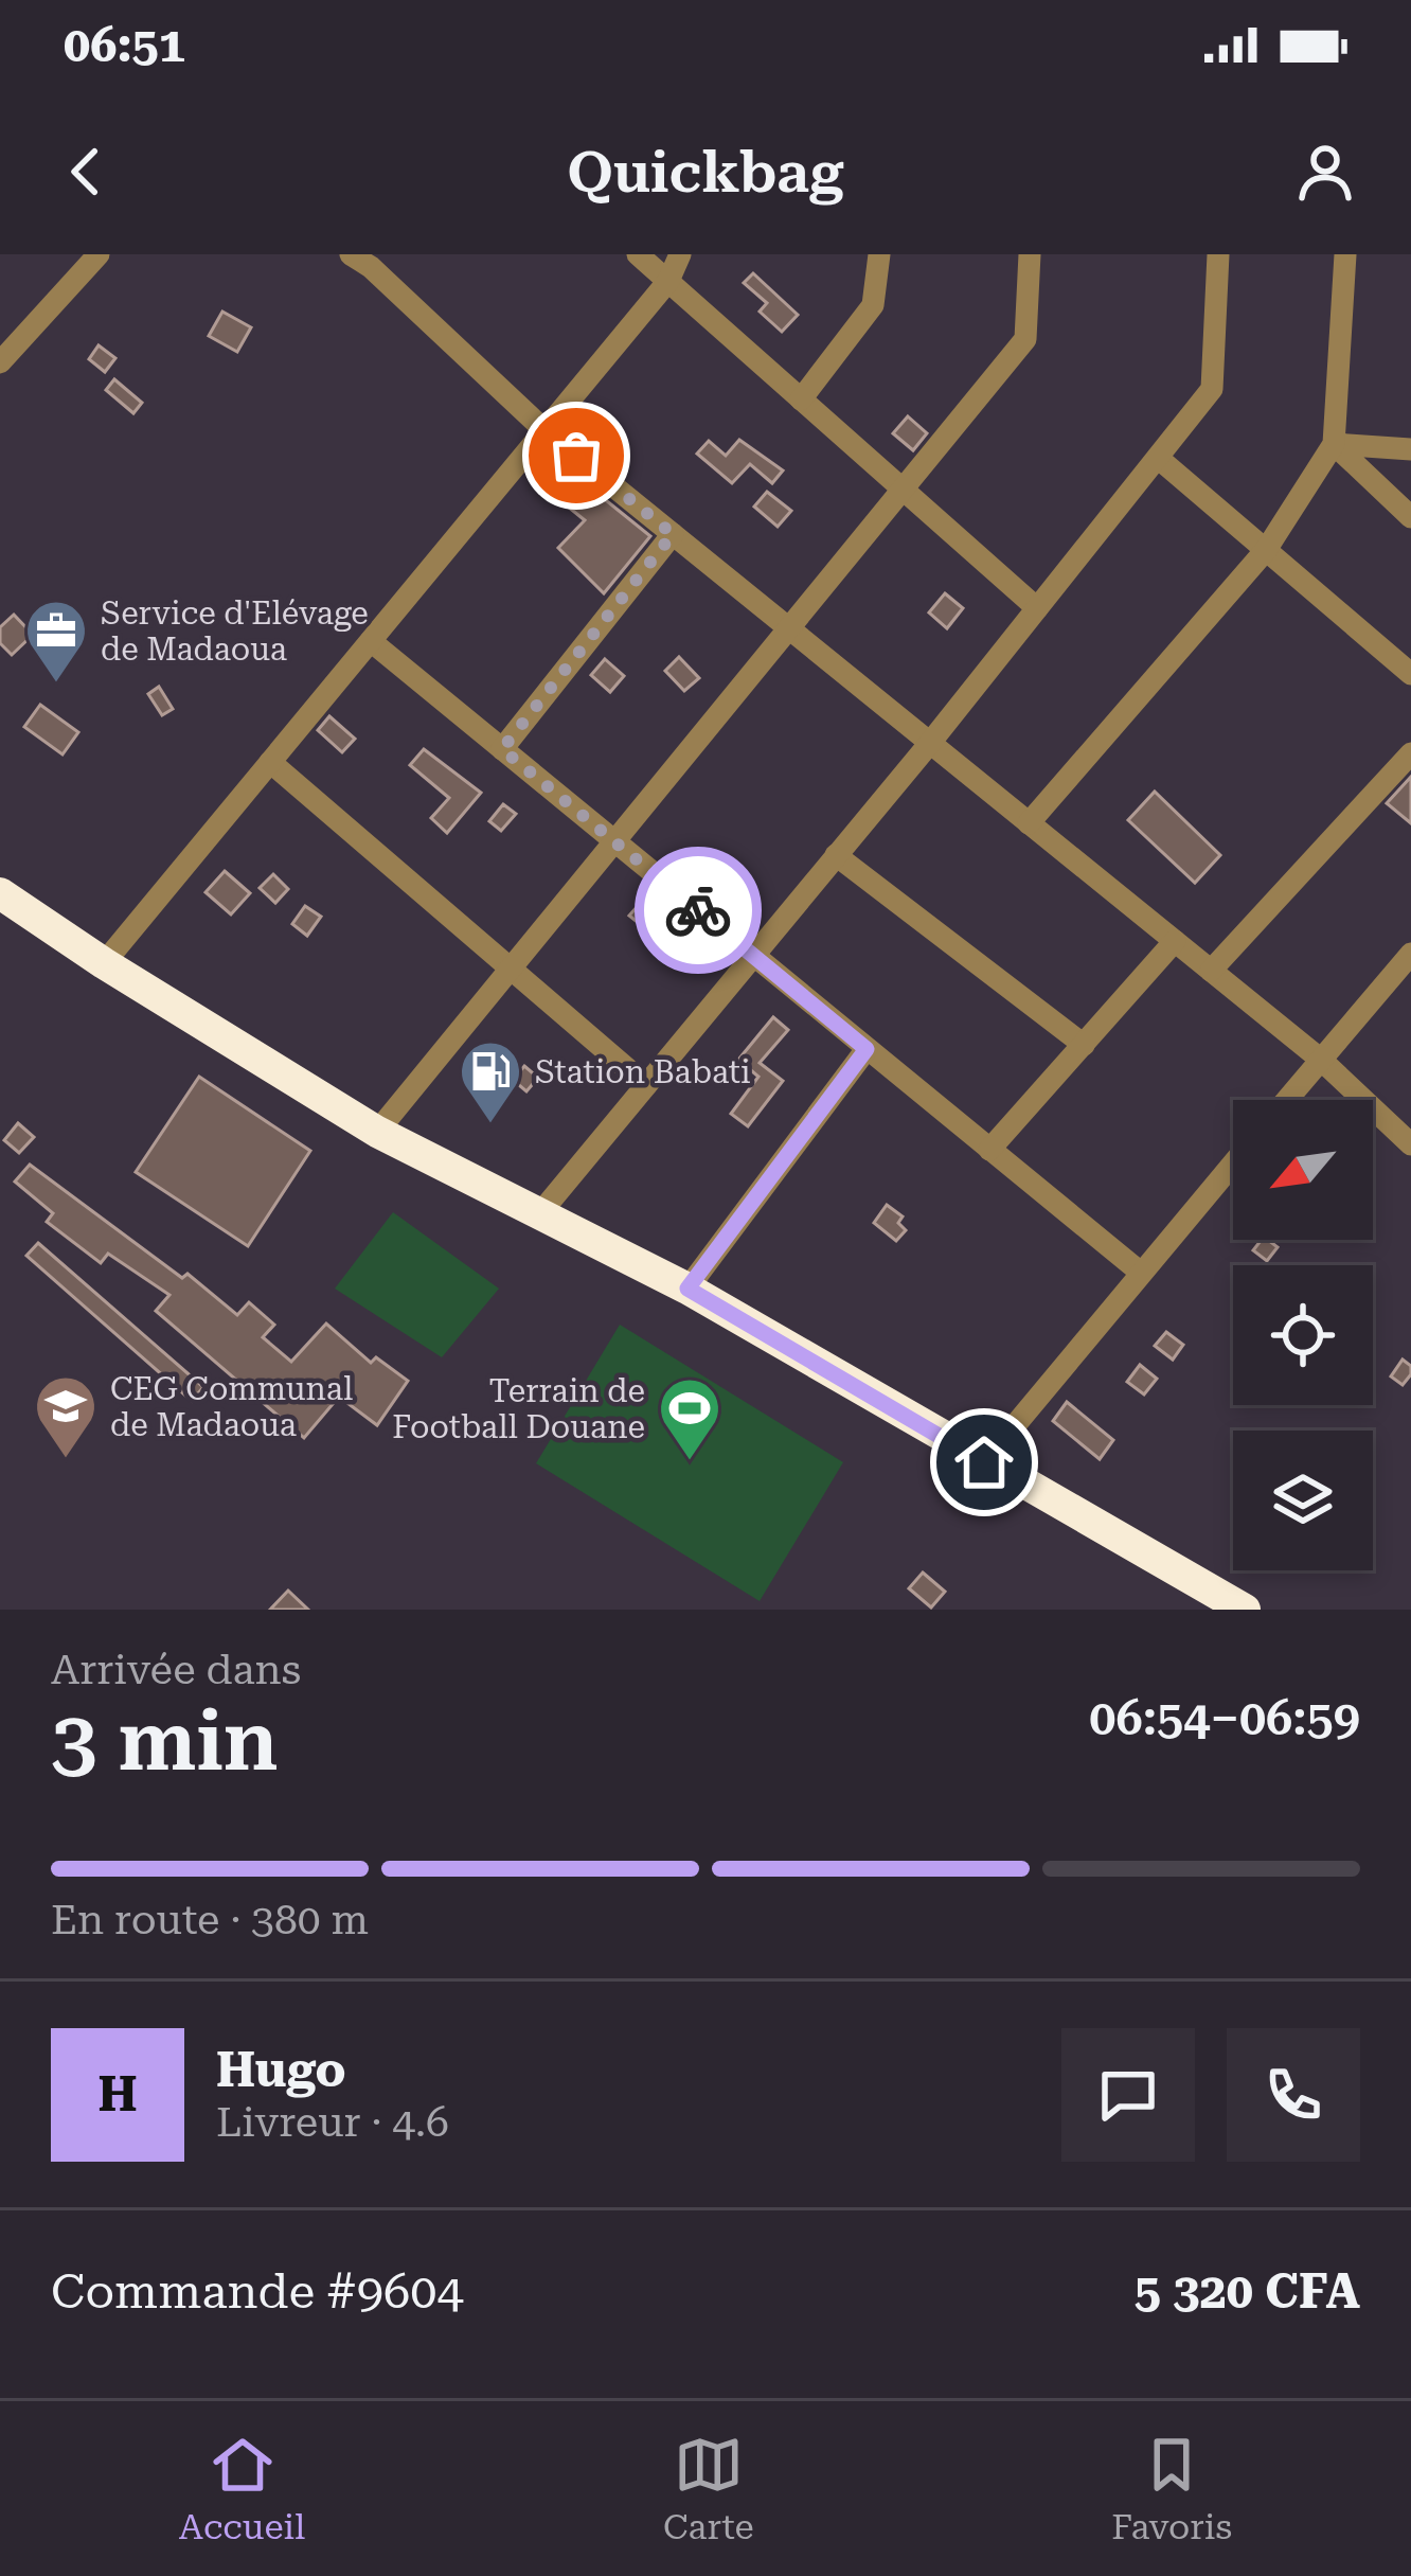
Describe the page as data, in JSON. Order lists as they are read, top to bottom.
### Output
{
  "places": {
    "office": ["Service d'Elévage de Madaoua"],
    "fuel station": ["Station Babati"],
    "school or university": ["CEG Communal de Madaoua"],
    "sports": ["Terrain de Football Douane"]
  },
  "north": "bottom left",
  "page": {
    "status": "06:51",
    "header": "Quickbag",
    "heading": ["3 min", "Arrivée dans", "06:54–06:59"],
    "panel": [
      "Hugo",
      "Livreur · 4.6",
      "Commande #9604",
      "5 320 CFA"
    ],
    "bar": "En route · 380 m",
    "round": "H",
    "tabs": ["Accueil", "Carte", "Favoris"]
  }
}
